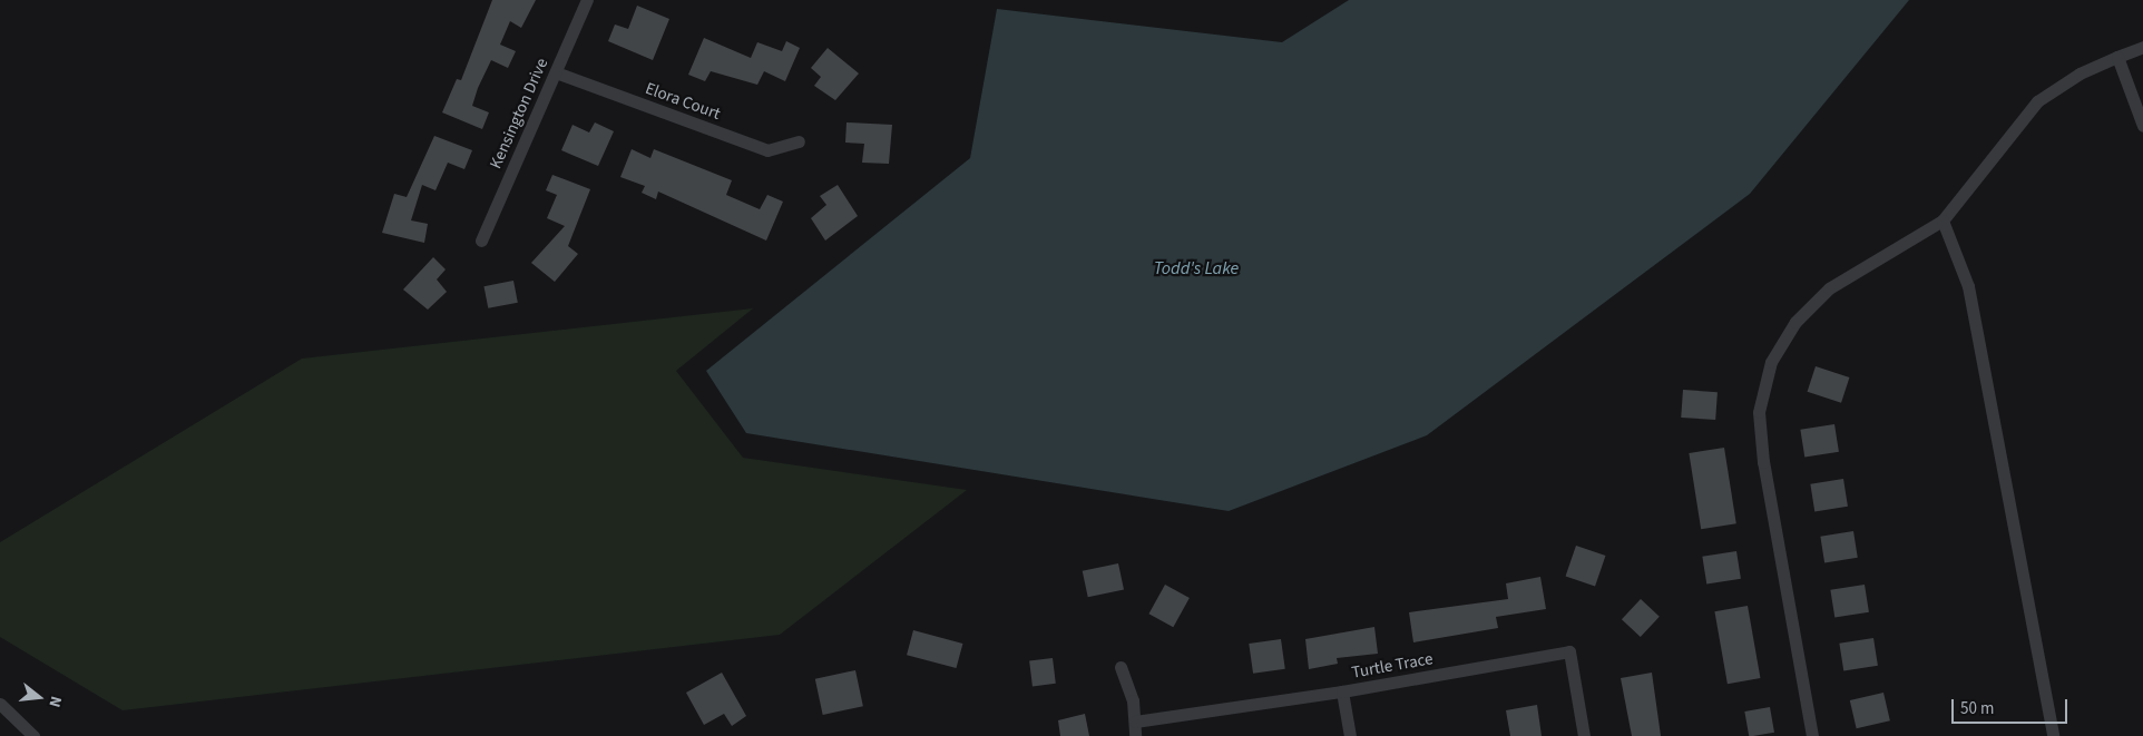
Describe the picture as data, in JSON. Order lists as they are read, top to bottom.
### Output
{
  "streets": {
    "street": ["Elora Court", "Kensington Drive", "Turtle Trace"]
  },
  "crossings": [
    ["Elora Court", "Kensington Drive"]
  ],
  "water": ["Todd's Lake"],
  "scale_bar": "50 m",
  "north": "right"
}
